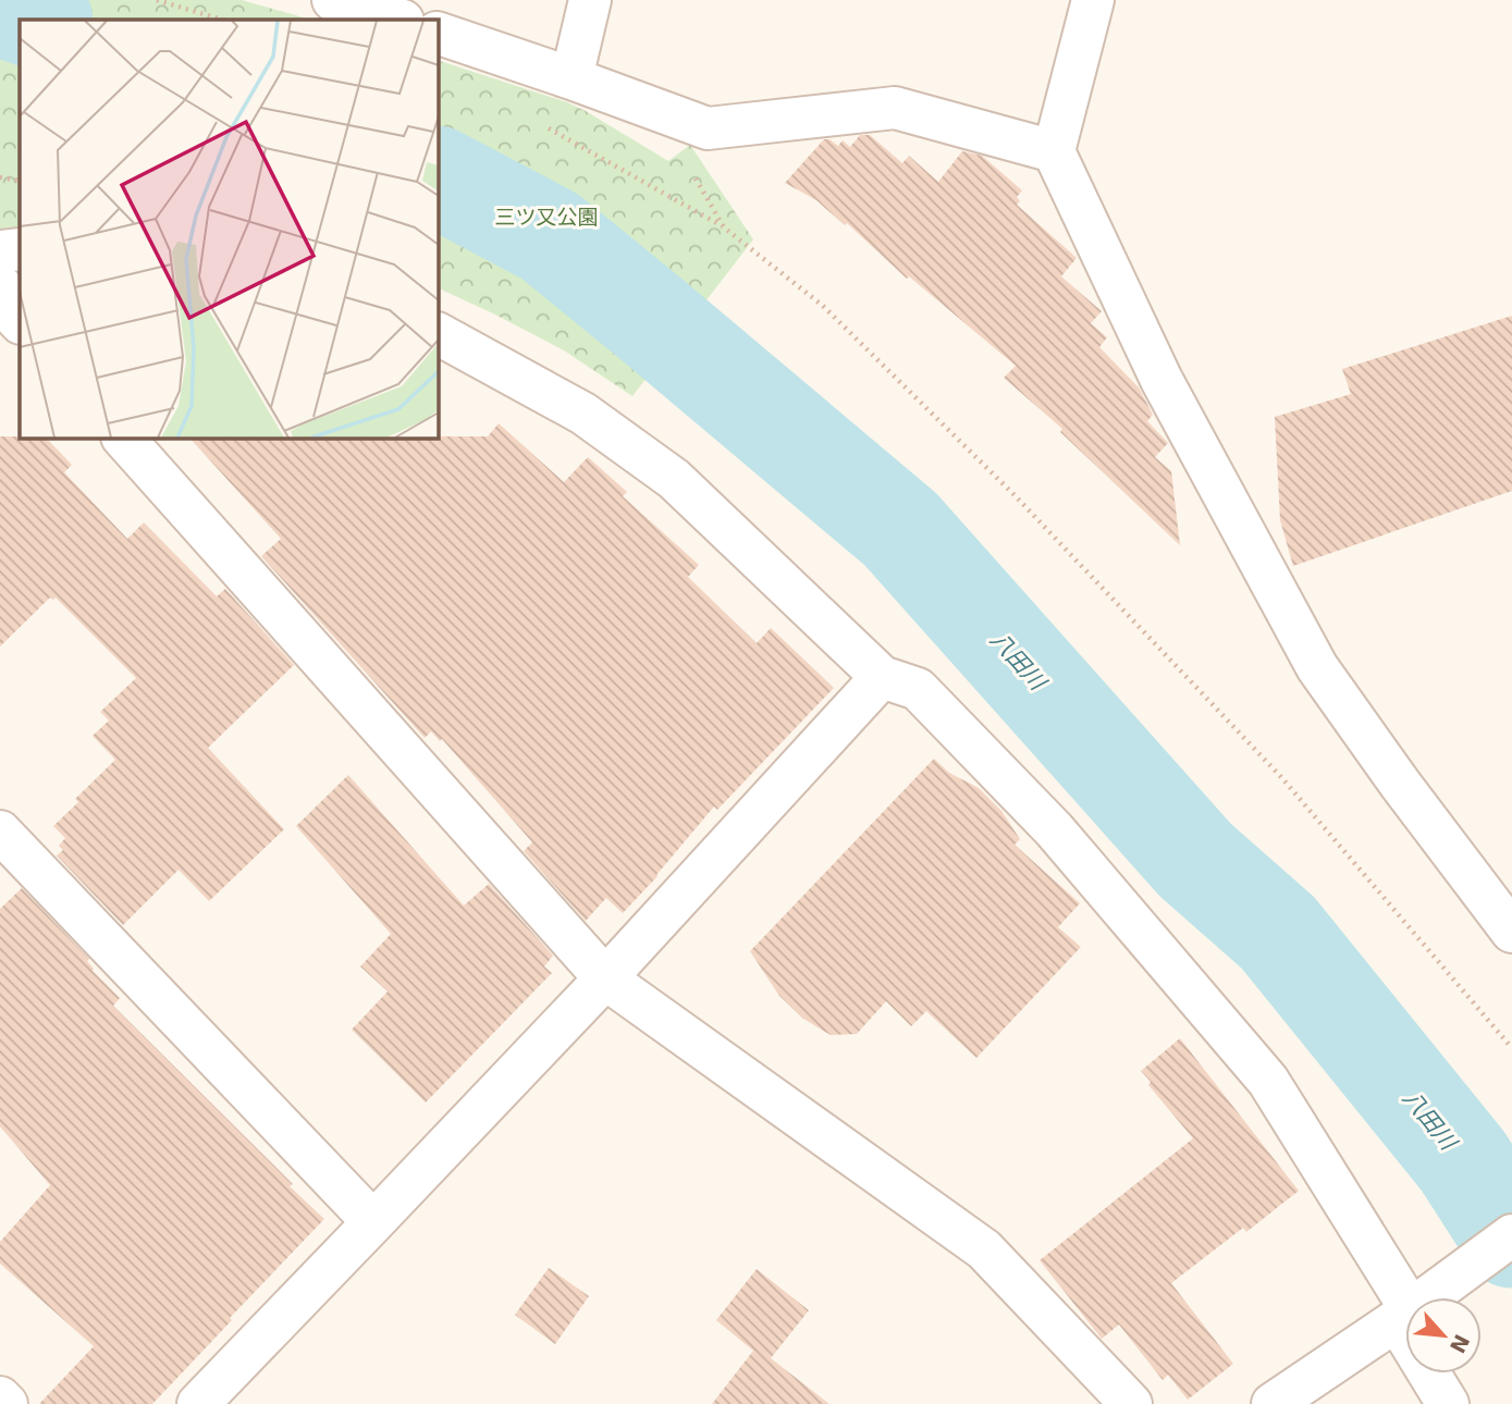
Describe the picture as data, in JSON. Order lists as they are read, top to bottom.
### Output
{
  "water": ["八田川"],
  "parks": ["三ツ又公園"],
  "north": "bottom right"
}
